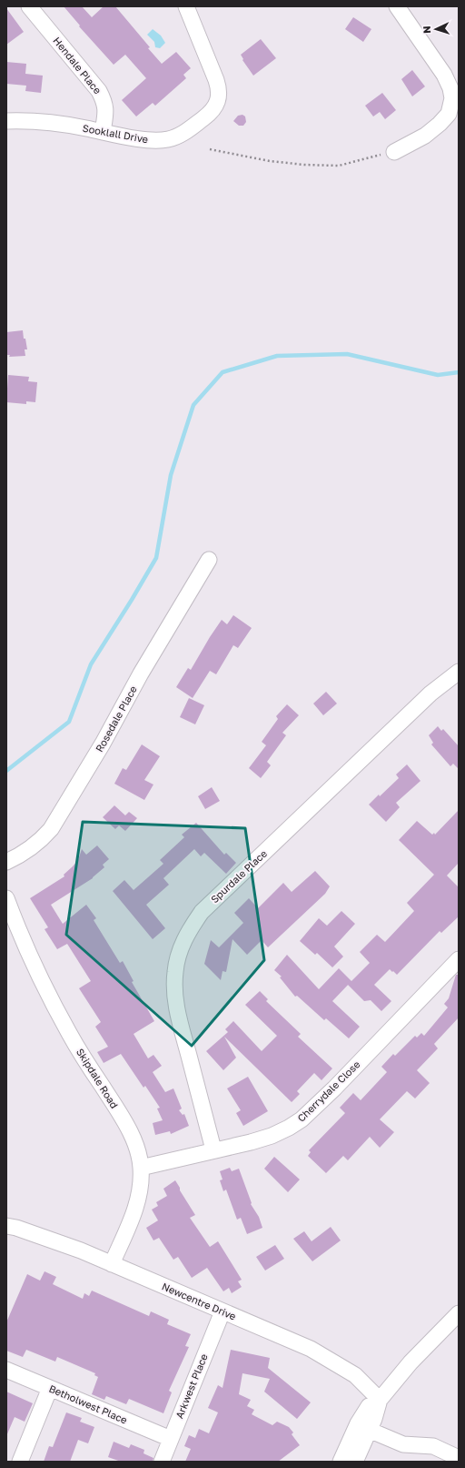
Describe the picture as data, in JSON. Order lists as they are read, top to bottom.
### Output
{
  "streets": {
    "street": [
      "Hendale Place",
      "Sooklall Drive",
      "Rosedale Place",
      "Spurdale Place",
      "Skipdale Road",
      "Cherrydale Close",
      "Newcentre Drive",
      "Arkwest Place",
      "Betholwest Place"
    ]
  },
  "crossings": [
    ["Hendale Place", "Sooklall Drive"],
    ["Spurdale Place", "Cherrydale Close"],
    ["Skipdale Road", "Cherrydale Close"],
    ["Skipdale Road", "Newcentre Drive"],
    ["Newcentre Drive", "Arkwest Place"],
    ["Arkwest Place", "Betholwest Place"]
  ],
  "north": "left"
}
